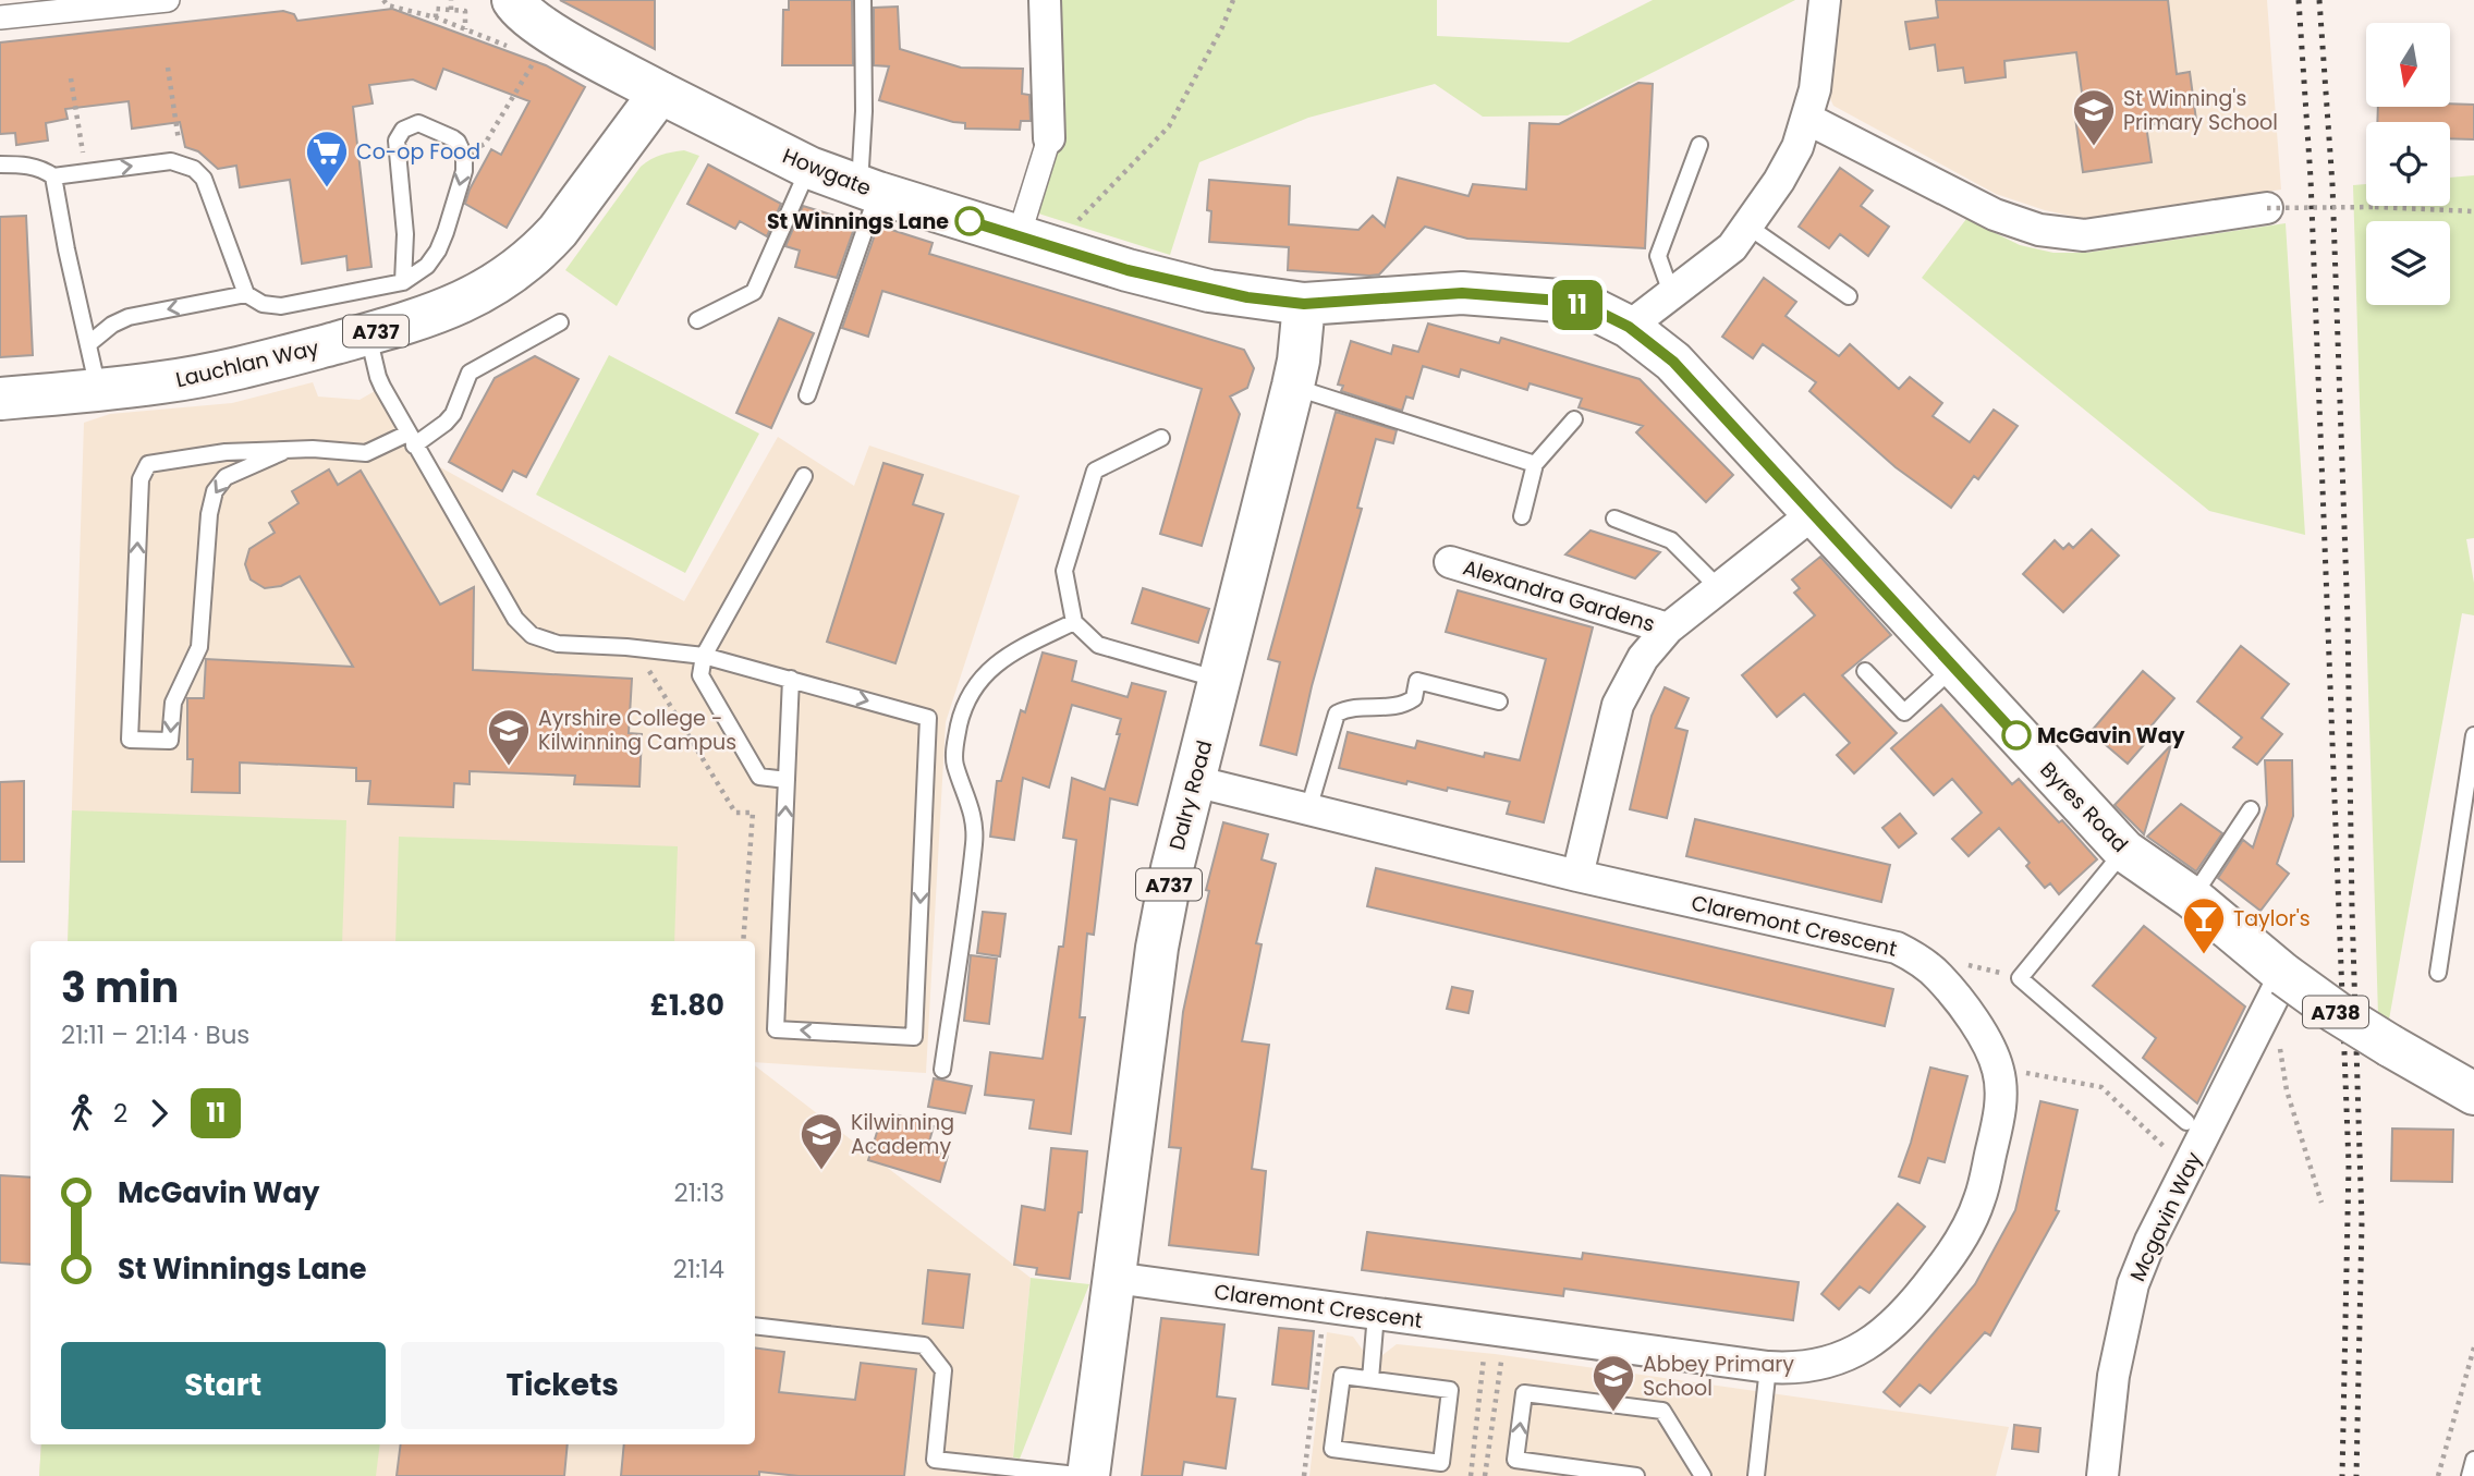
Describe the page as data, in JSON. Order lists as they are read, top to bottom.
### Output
{
  "streets": {
    "main road": [
      "Howgate",
      "A737",
      "Lauchlan Way",
      "Dalry Road",
      "Byres Road",
      "A738"
    ],
    "street": ["Alexandra Gardens", "Claremont Crescent", "Mcgavin Way"]
  },
  "crossings": [
    ["Howgate", "Lauchlan Way"],
    ["Howgate", "Dalry Road"],
    ["Howgate", "Byres Road"],
    ["Dalry Road", "Byres Road"],
    ["Dalry Road", "Claremont Crescent"],
    ["Byres Road", "A738"],
    ["Byres Road", "Mcgavin Way"],
    ["A738", "Mcgavin Way"]
  ],
  "places": {
    "school or university": [
      "St Winning's Primary School",
      "Ayrshire College - Kilwinning Campus",
      "Kilwinning Academy",
      "Abbey Primary School"
    ],
    "supermarket": ["Co-op Food"],
    "other": ["St Winnings Lane", "McGavin Way"],
    "bar": ["Taylor's"]
  },
  "lines": ["bus line 11"],
  "north": "bottom",
  "page": {
    "on_map": "11",
    "heading": ["3 min", "21:11 – 21:14 · Bus", "£1.80"],
    "legs": ["2", "11"],
    "list": [
      {
        "name": "McGavin Way",
        "value": "21:13"
      },
      {
        "name": "St Winnings Lane",
        "value": "21:14"
      }
    ],
    "buttons": ["Start", "Tickets"]
  }
}
